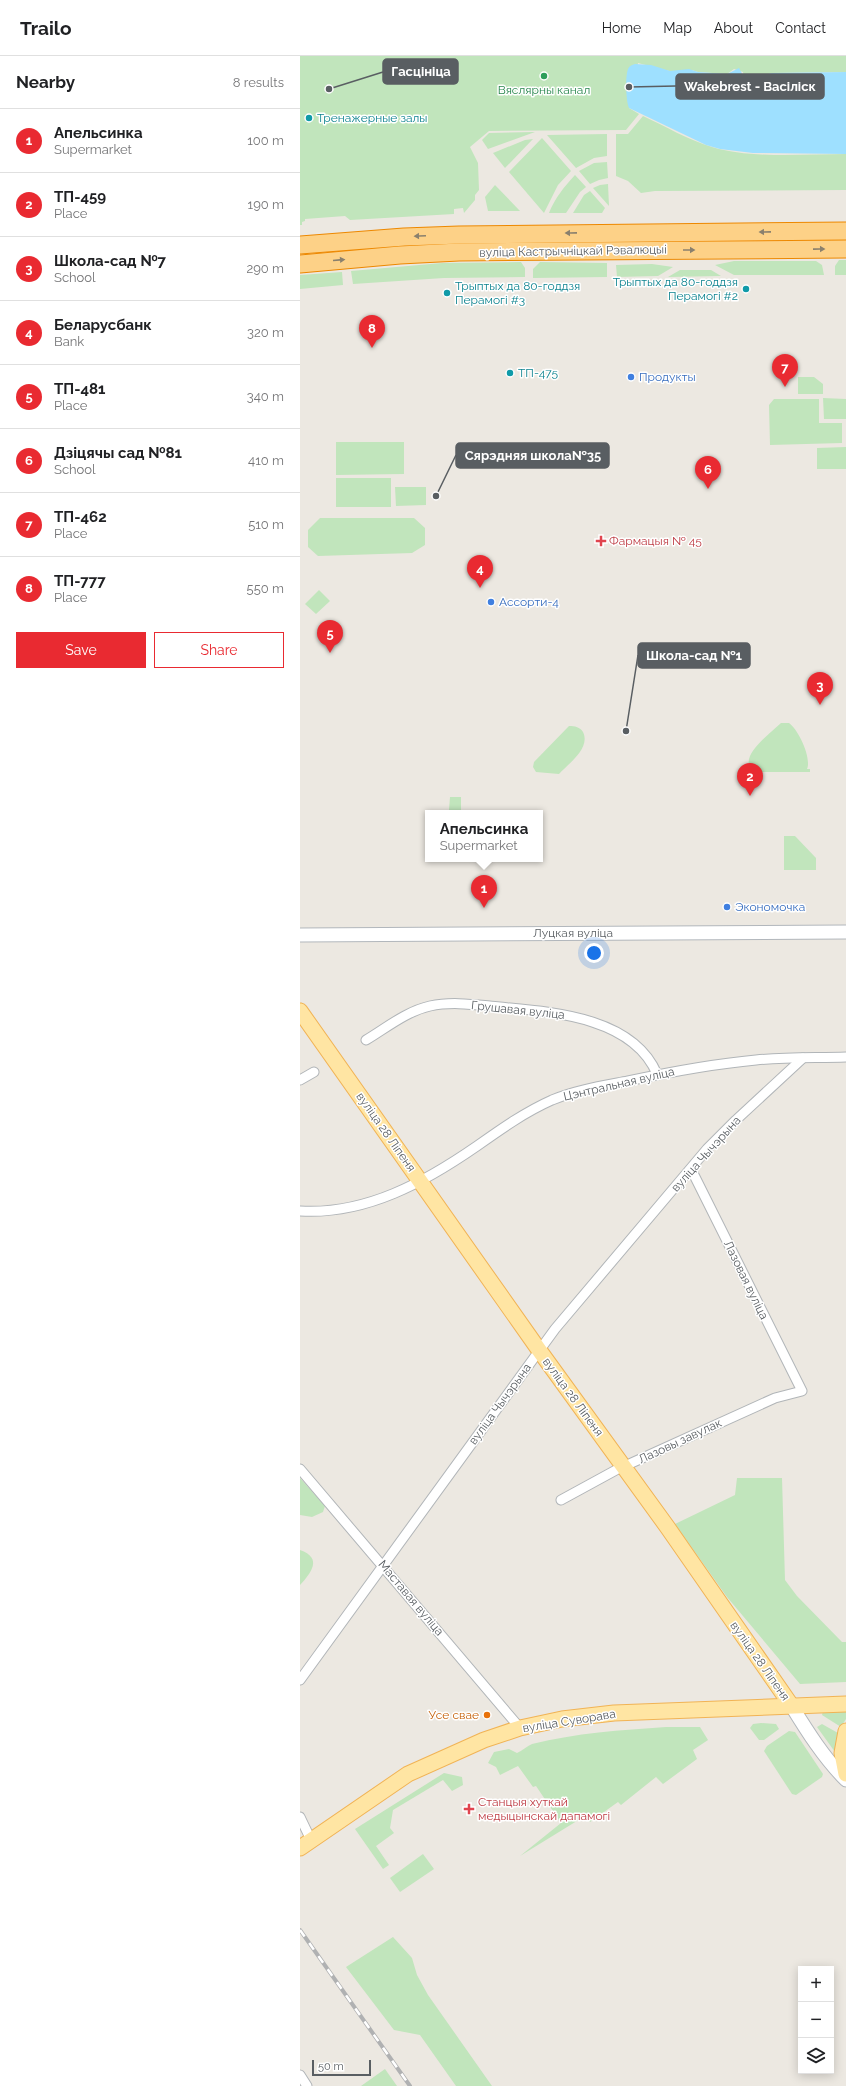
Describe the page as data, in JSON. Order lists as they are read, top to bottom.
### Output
{
  "streets": {
    "highway": ["вуліца Кастрычніцкай Рэвалюцыі"],
    "main road": ["Луцкая вуліца", "вуліца 28 Ліпеня", "вуліца Суворава"],
    "street": [
      "Грушавая вуліца",
      "Цэнтральная вуліца",
      "вуліца Чычэрына",
      "Лазовая вуліца",
      "Лазовы завулак",
      "Маставая вуліца"
    ]
  },
  "crossings": [
    ["Грушавая вуліца", "Цэнтральная вуліца"],
    ["Цэнтральная вуліца", "вуліца 28 Ліпеня"],
    ["Цэнтральная вуліца", "вуліца Чычэрына"],
    ["вуліца 28 Ліпеня", "вуліца Чычэрына"],
    ["вуліца 28 Ліпеня", "Лазовы завулак"],
    ["вуліца 28 Ліпеня", "вуліца Суворава"],
    ["вуліца Чычэрына", "Лазовая вуліца"],
    ["вуліца Чычэрына", "Маставая вуліца"],
    ["Лазовая вуліца", "Лазовы завулак"],
    ["Маставая вуліца", "вуліца Суворава"]
  ],
  "places": {
    "other": [
      "Вяслярны канал",
      "Wakebrest - Васіліск",
      "Гасцініца",
      "Тренажерные залы",
      "Трыптых да 80-годдзя Перамогі #2",
      "Трыптых да 80-годдзя Перамогі #3",
      "ТП-475",
      "Продукты",
      "Сярэдняя школа№35",
      "Ассорти-4",
      "Школа-сад №1",
      "Экономочка",
      "Усе свае"
    ],
    "health": ["Фармацыя № 45", "Станцыя хуткай медыцынскай дапамогі"]
  },
  "scale_bar": "50 m",
  "page": {
    "header": "Trailo",
    "nav": [
      "Home",
      "Map",
      "About",
      "Contact"
    ],
    "heading": ["Nearby", "8 results"],
    "list": [
      {
        "mark": "1",
        "name": "Апельсинка",
        "note": "Supermarket",
        "value": "100 m"
      },
      {
        "mark": "2",
        "name": "ТП-459",
        "note": "Place",
        "value": "190 m"
      },
      {
        "mark": "3",
        "name": "Школа-сад №7",
        "note": "School",
        "value": "290 m"
      },
      {
        "mark": "4",
        "name": "Беларусбанк",
        "note": "Bank",
        "value": "320 m"
      },
      {
        "mark": "5",
        "name": "ТП-481",
        "note": "Place",
        "value": "340 m"
      },
      {
        "mark": "6",
        "name": "Дзіцячы сад №81",
        "note": "School",
        "value": "410 m"
      },
      {
        "mark": "7",
        "name": "ТП-462",
        "note": "Place",
        "value": "510 m"
      },
      {
        "mark": "8",
        "name": "ТП-777",
        "note": "Place",
        "value": "550 m"
      }
    ],
    "pins": [
      "8",
      "7",
      "6",
      "4",
      "5",
      "3",
      "2",
      "1"
    ],
    "buttons": ["Save", "Share"],
    "popup": ["Апельсинка", "Supermarket"],
    "map_buttons": ["+", "−"],
    "scale": "50 m"
  }
}
